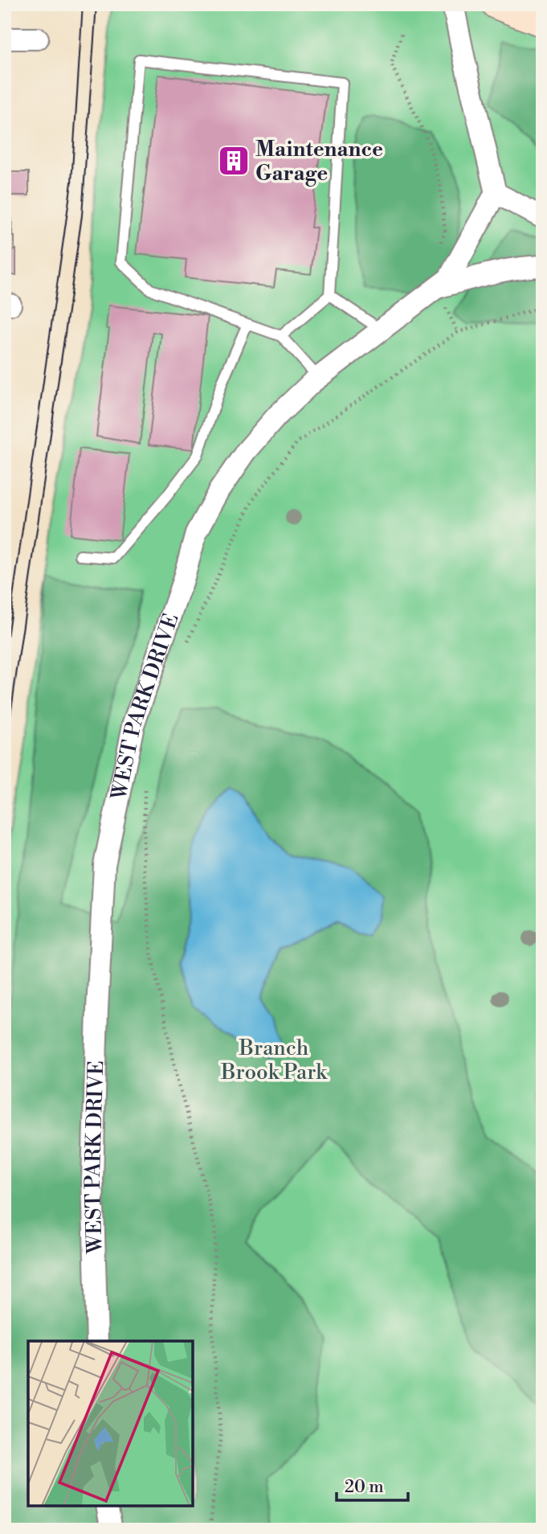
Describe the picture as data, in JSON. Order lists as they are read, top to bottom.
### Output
{
  "streets": {
    "street": ["WEST PARK DRIVE"]
  },
  "parks": ["Branch Brook Park"],
  "places": {
    "building": ["Maintenance Garage"]
  },
  "scale_bar": "20 m"
}
